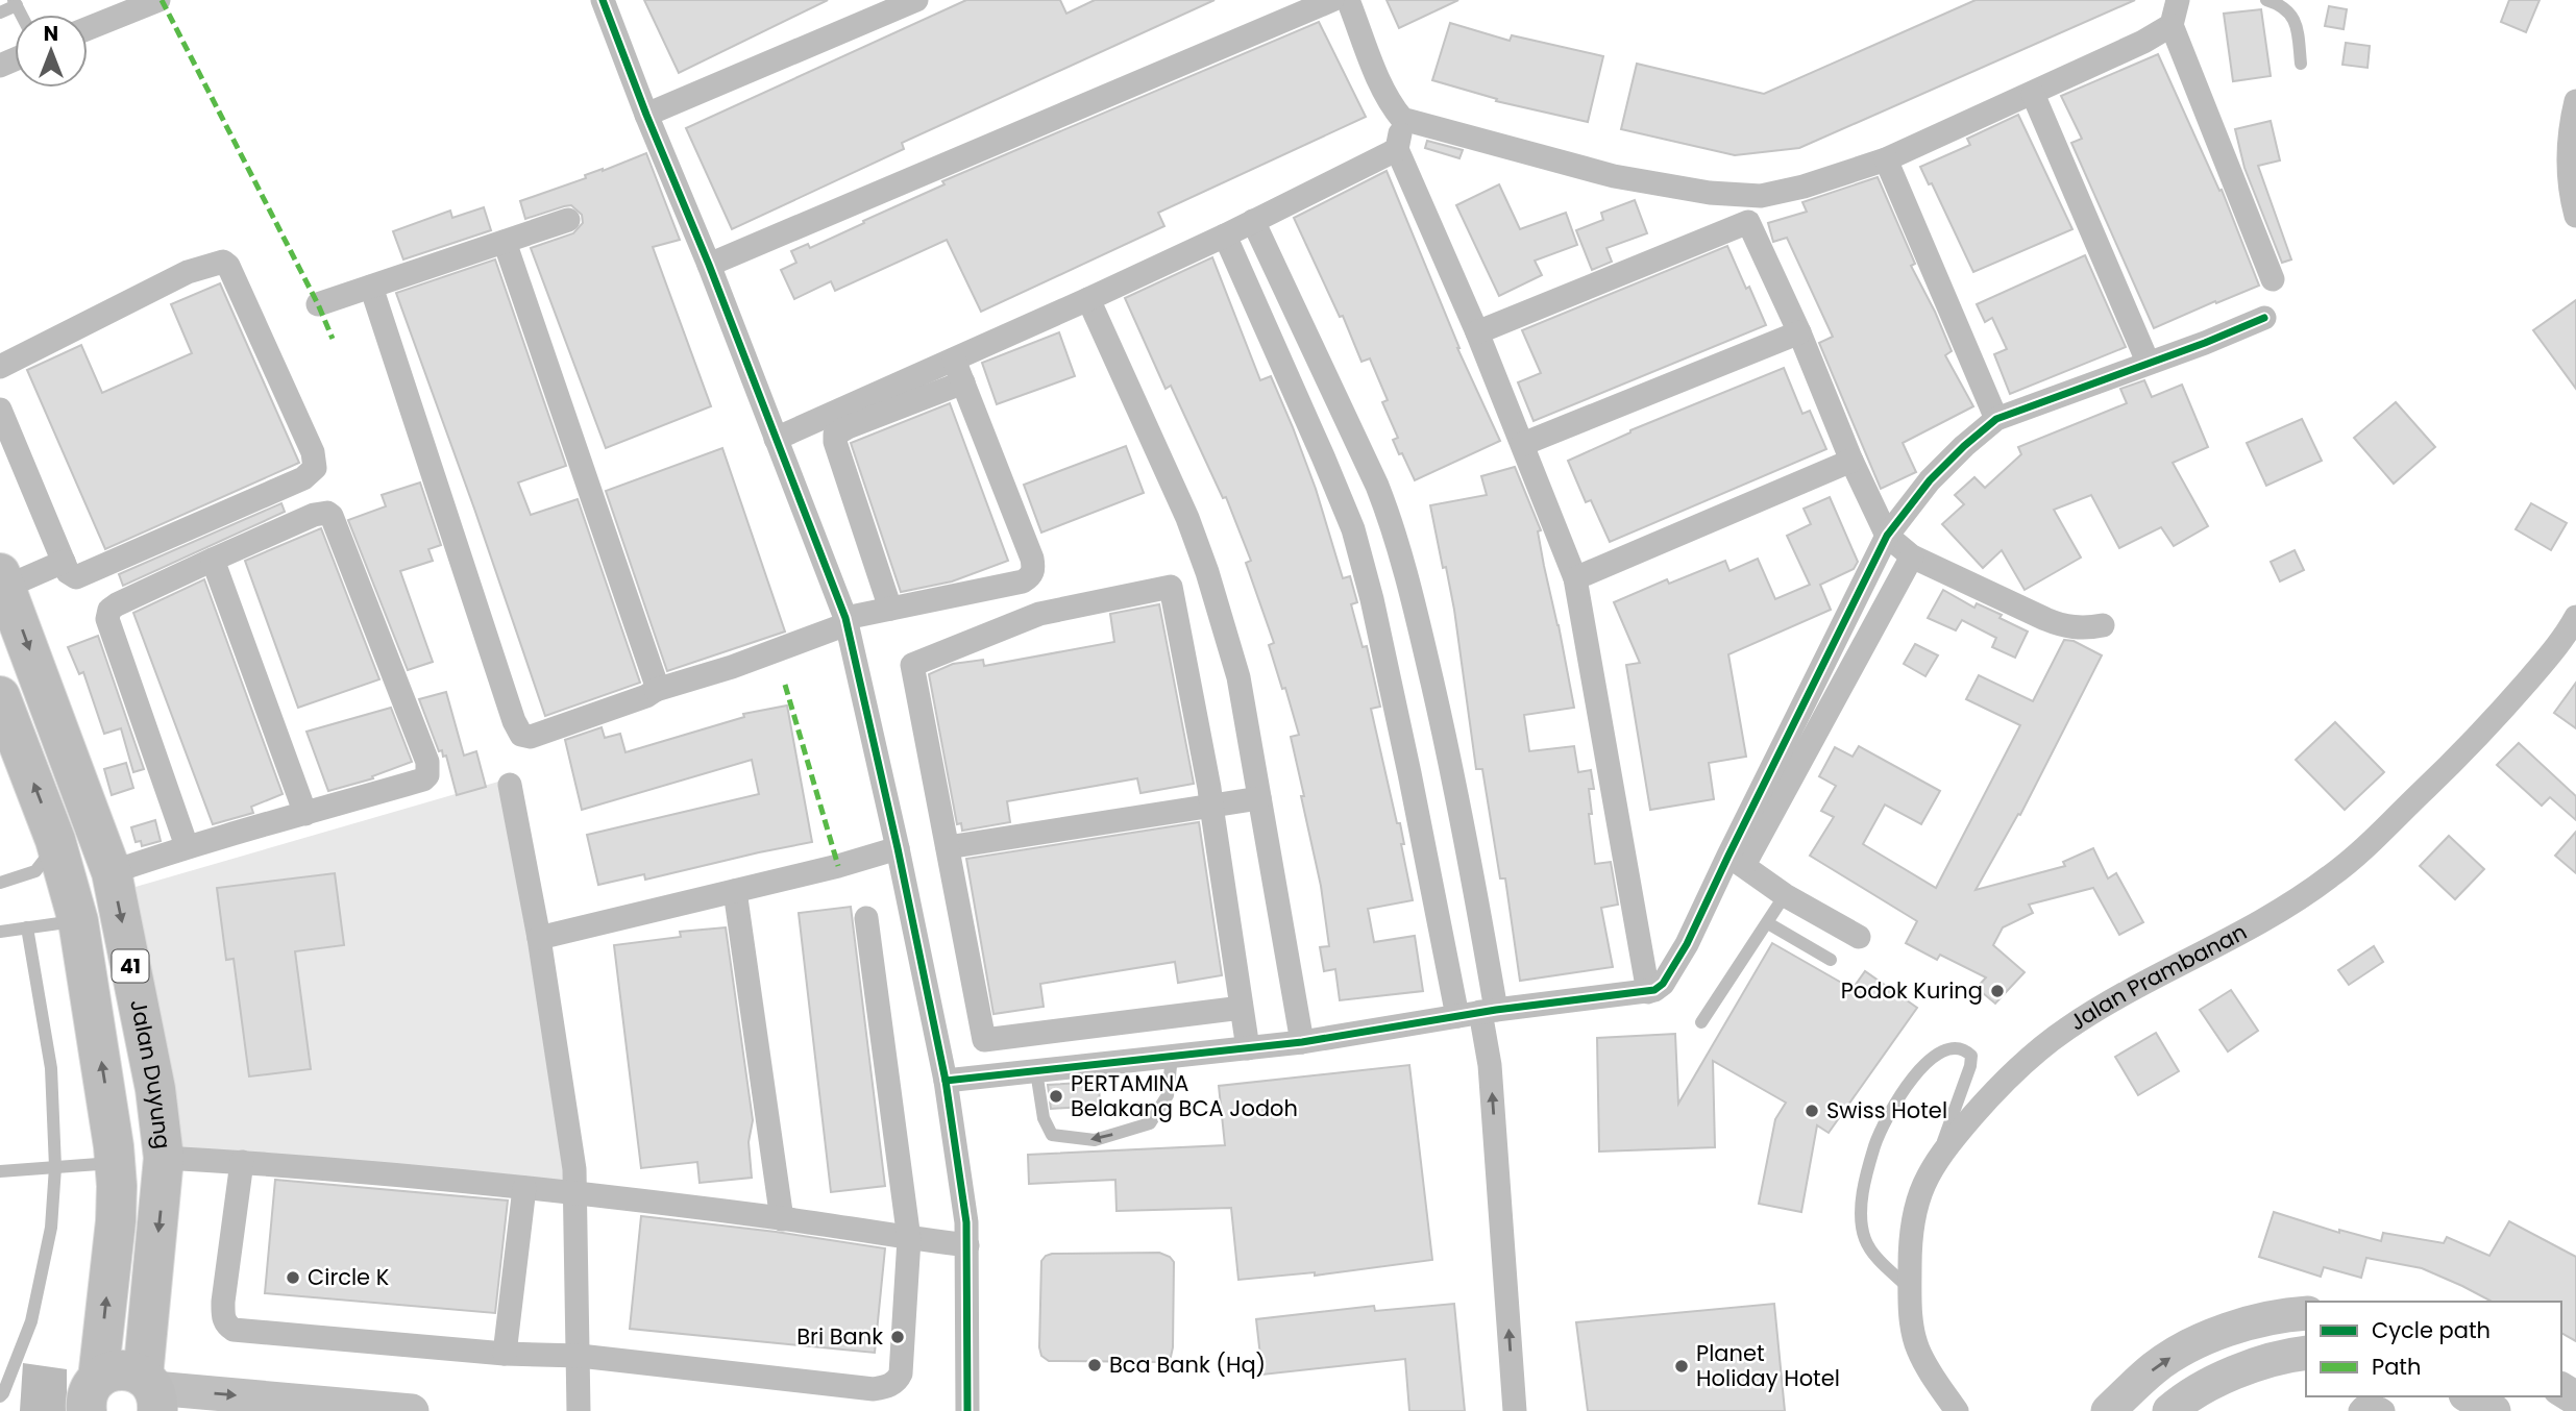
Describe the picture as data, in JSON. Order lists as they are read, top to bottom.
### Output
{
  "streets": {
    "highway": ["41", "Jalan Duyung"],
    "street": ["Jalan Prambanan"]
  },
  "crossings": [
    ["41", "Jalan Duyung"]
  ],
  "places": [
    "Podok Kuring",
    "PERTAMINA Belakang BCA Jodoh",
    "Swiss Hotel",
    "Circle K",
    "Bri Bank",
    "Bca Bank (Hq)",
    "Planet Holiday Hotel"
  ],
  "legend": ["Cycle path", "Path"],
  "north": "top"
}
